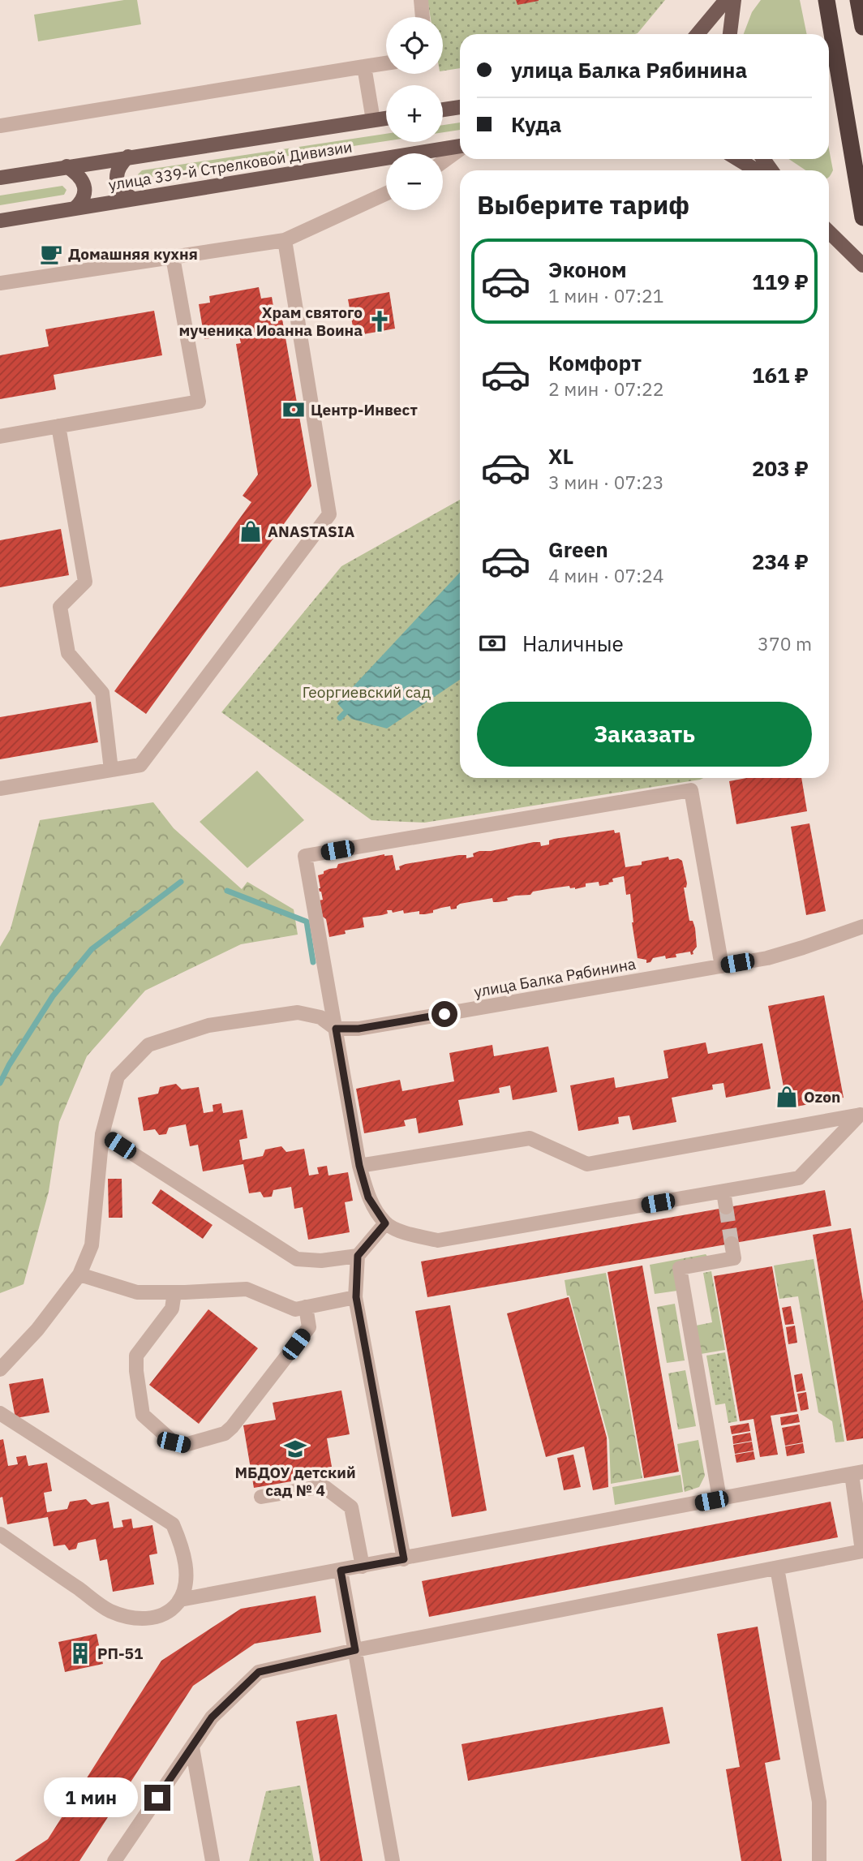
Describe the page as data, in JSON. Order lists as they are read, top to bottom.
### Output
{
  "streets": {
    "main road": ["улица 339-й Стрелковой Дивизии"],
    "street": ["улица Балка Рябинина"]
  },
  "parks": ["Георгиевский сад"],
  "places": {
    "cafe": ["Домашняя кухня"],
    "church": ["Храм святого мученика Иоанна Воина"],
    "bank": ["Центр-Инвест"],
    "shop": ["ANASTASIA", "Ozon"],
    "school or university": ["МБДОУ детский сад № 4"],
    "building": ["РП-51"]
  },
  "page": {
    "map_buttons": ["+", "−"],
    "banner": ["улица Балка Рябинина", "Куда"],
    "heading": "Выберите тариф",
    "list": [
      {
        "name": "Эконом",
        "note": "1 мин · 07:21",
        "value": "119 ₽"
      },
      {
        "name": "Комфорт",
        "note": "2 мин · 07:22",
        "value": "161 ₽"
      },
      {
        "name": "XL",
        "note": "3 мин · 07:23",
        "value": "203 ₽"
      },
      {
        "name": "Green",
        "note": "4 мин · 07:24",
        "value": "234 ₽"
      }
    ],
    "pay": ["Наличные", "370 m"],
    "buttons": "Заказать",
    "bubble": "1 мин"
  }
}
